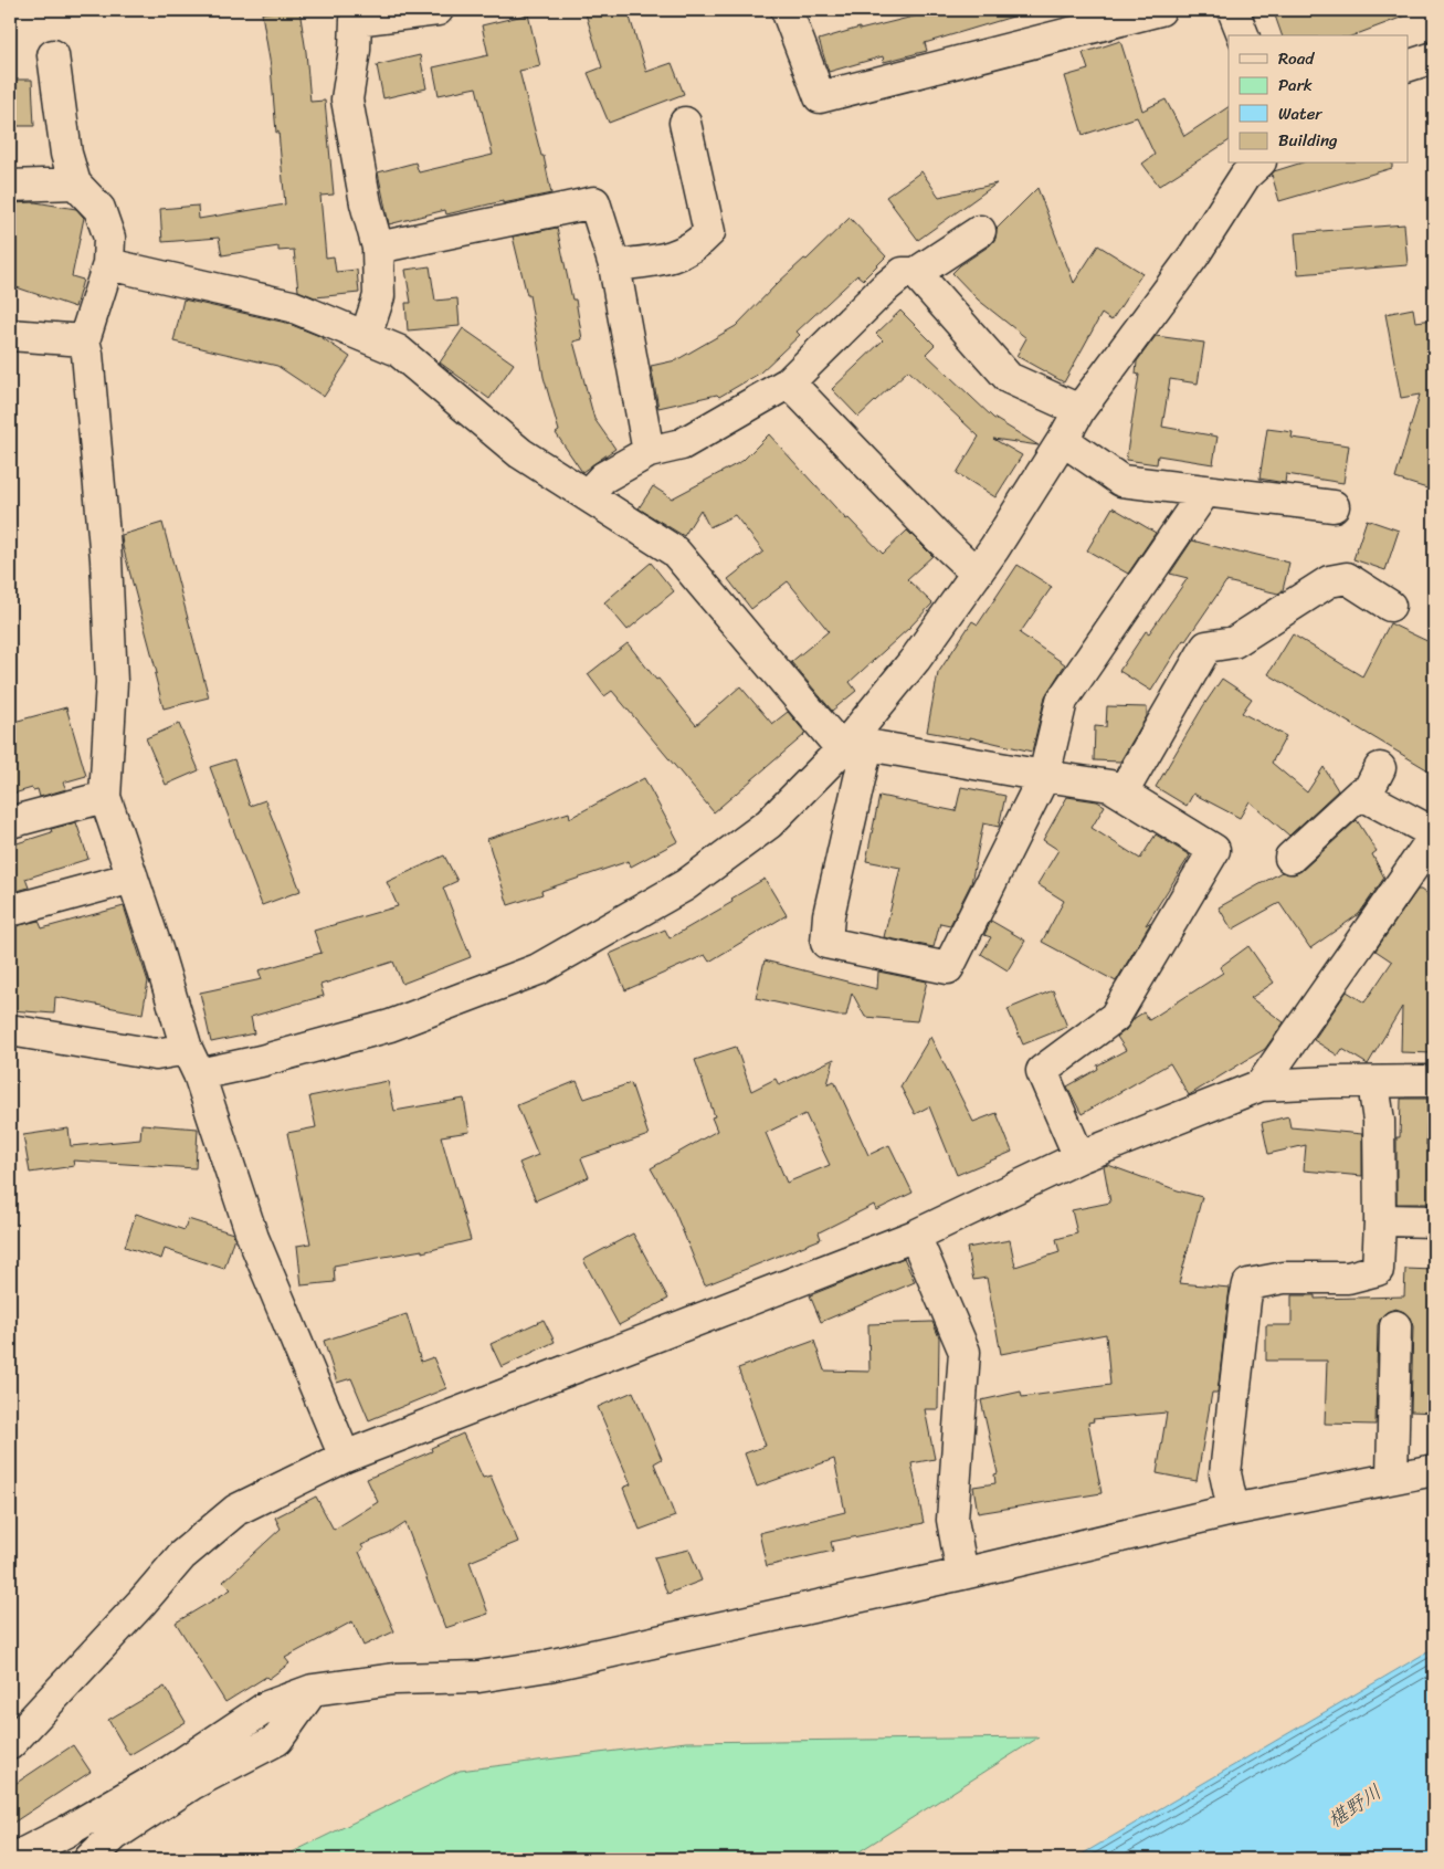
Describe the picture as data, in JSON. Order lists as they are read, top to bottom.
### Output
{
  "water": ["椹野川"],
  "legend": [
    "Road",
    "Park",
    "Water",
    "Building"
  ]
}
